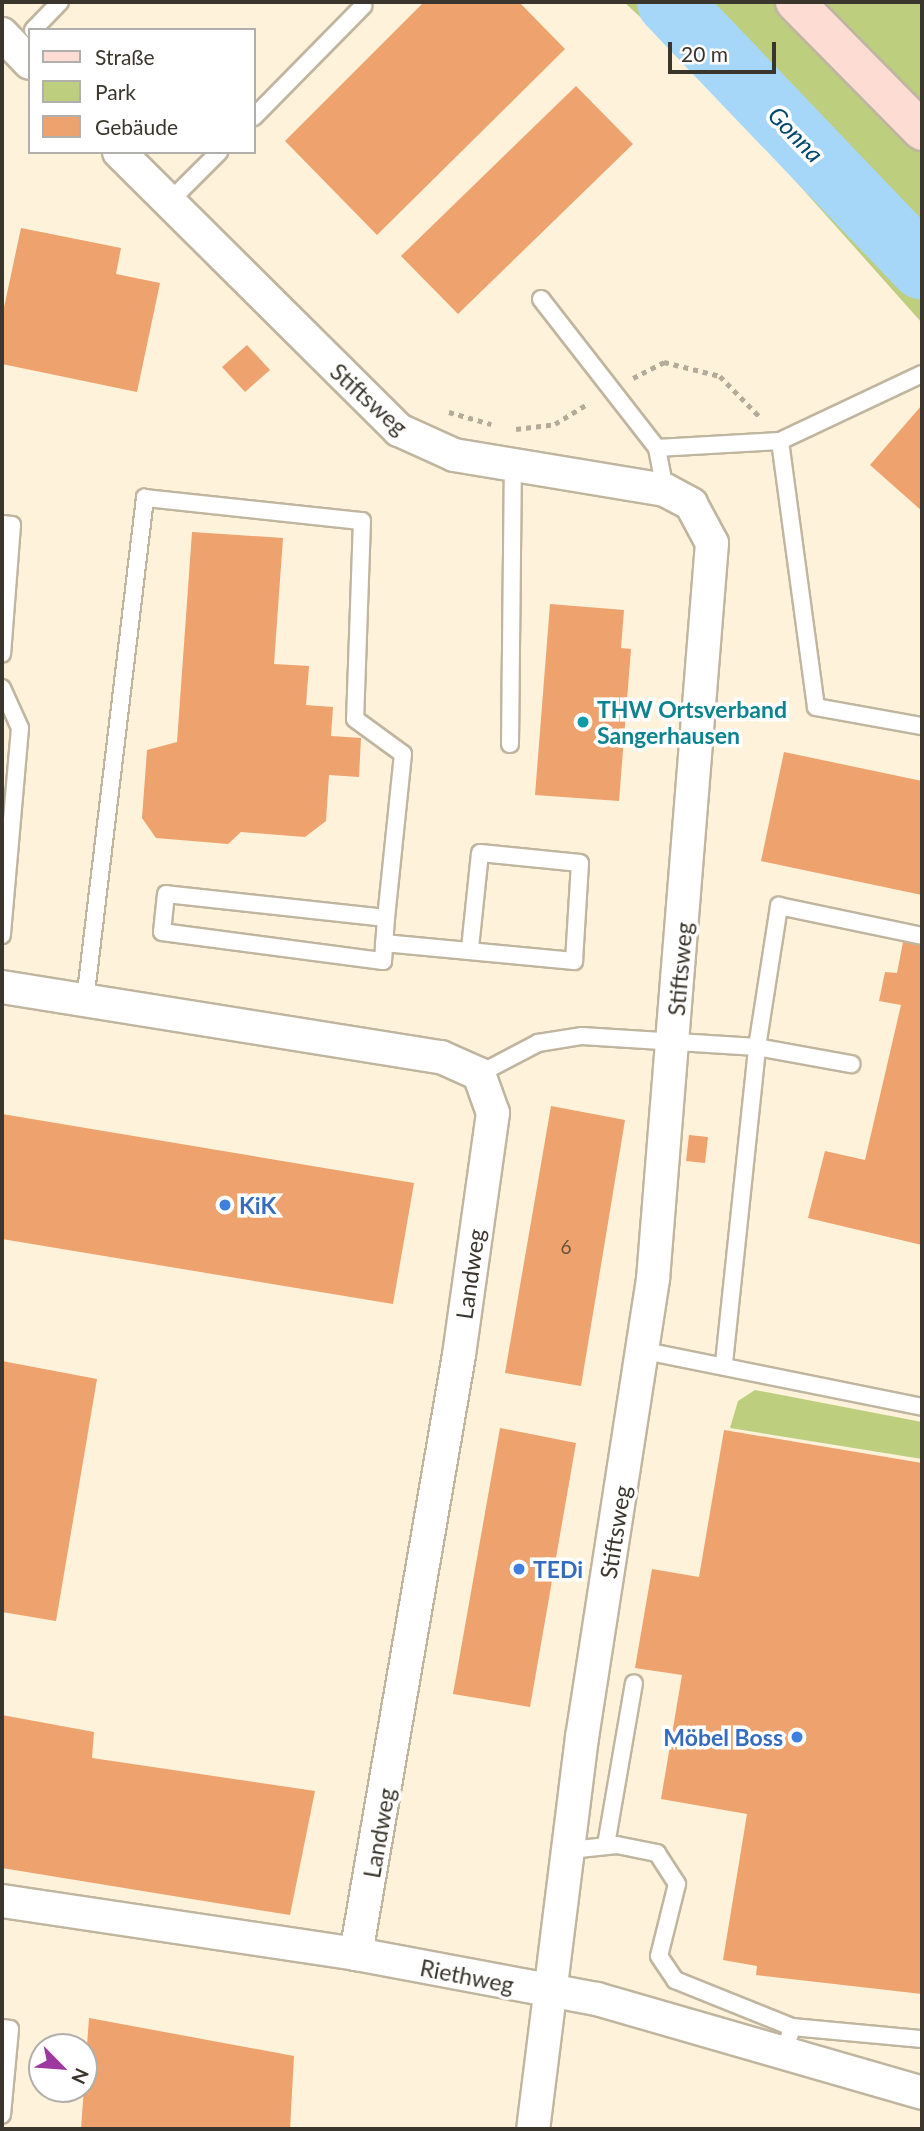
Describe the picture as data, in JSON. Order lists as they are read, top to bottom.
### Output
{
  "streets": {
    "street": ["Stiftsweg", "Landweg", "Riethweg"]
  },
  "crossings": [
    ["Stiftsweg", "Riethweg"],
    ["Landweg", "Riethweg"]
  ],
  "water": ["Gonna"],
  "places": [
    "THW Ortsverband Sangerhausen",
    "KiK",
    "TEDi",
    "Möbel Boss"
  ],
  "house_numbers": ["6"],
  "legend": ["Straße", "Park", "Gebäude"],
  "scale_bar": "20 m",
  "north": "bottom right"
}
